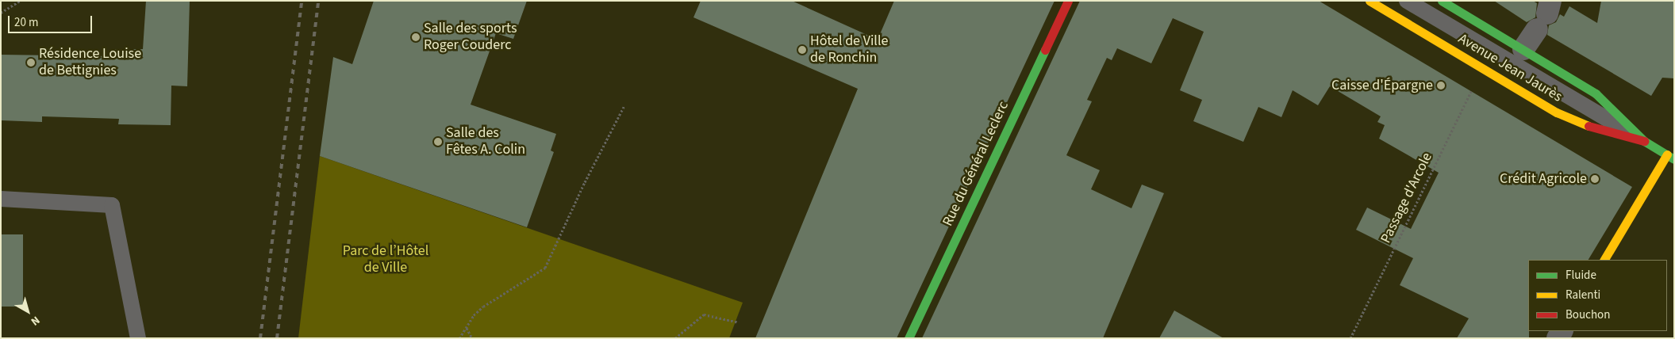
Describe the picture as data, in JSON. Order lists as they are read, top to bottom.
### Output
{
  "streets": {
    "main road": ["Avenue Jean Jaurès", "Rue du Général Leclerc"],
    "path": ["Passage d'Arcole"]
  },
  "crossings": [
    ["Avenue Jean Jaurès", "Passage d'Arcole"]
  ],
  "parks": ["Parc de l’Hôtel de Ville"],
  "places": [
    "Salle des sports Roger Couderc",
    "Hôtel de Ville de Ronchin",
    "Résidence Louise de Bettignies",
    "Caisse d'Épargne",
    "Salle des Fêtes A. Colin",
    "Crédit Agricole"
  ],
  "legend": ["Fluide", "Ralenti", "Bouchon"],
  "scale_bar": "20 m",
  "north": "bottom right"
}
